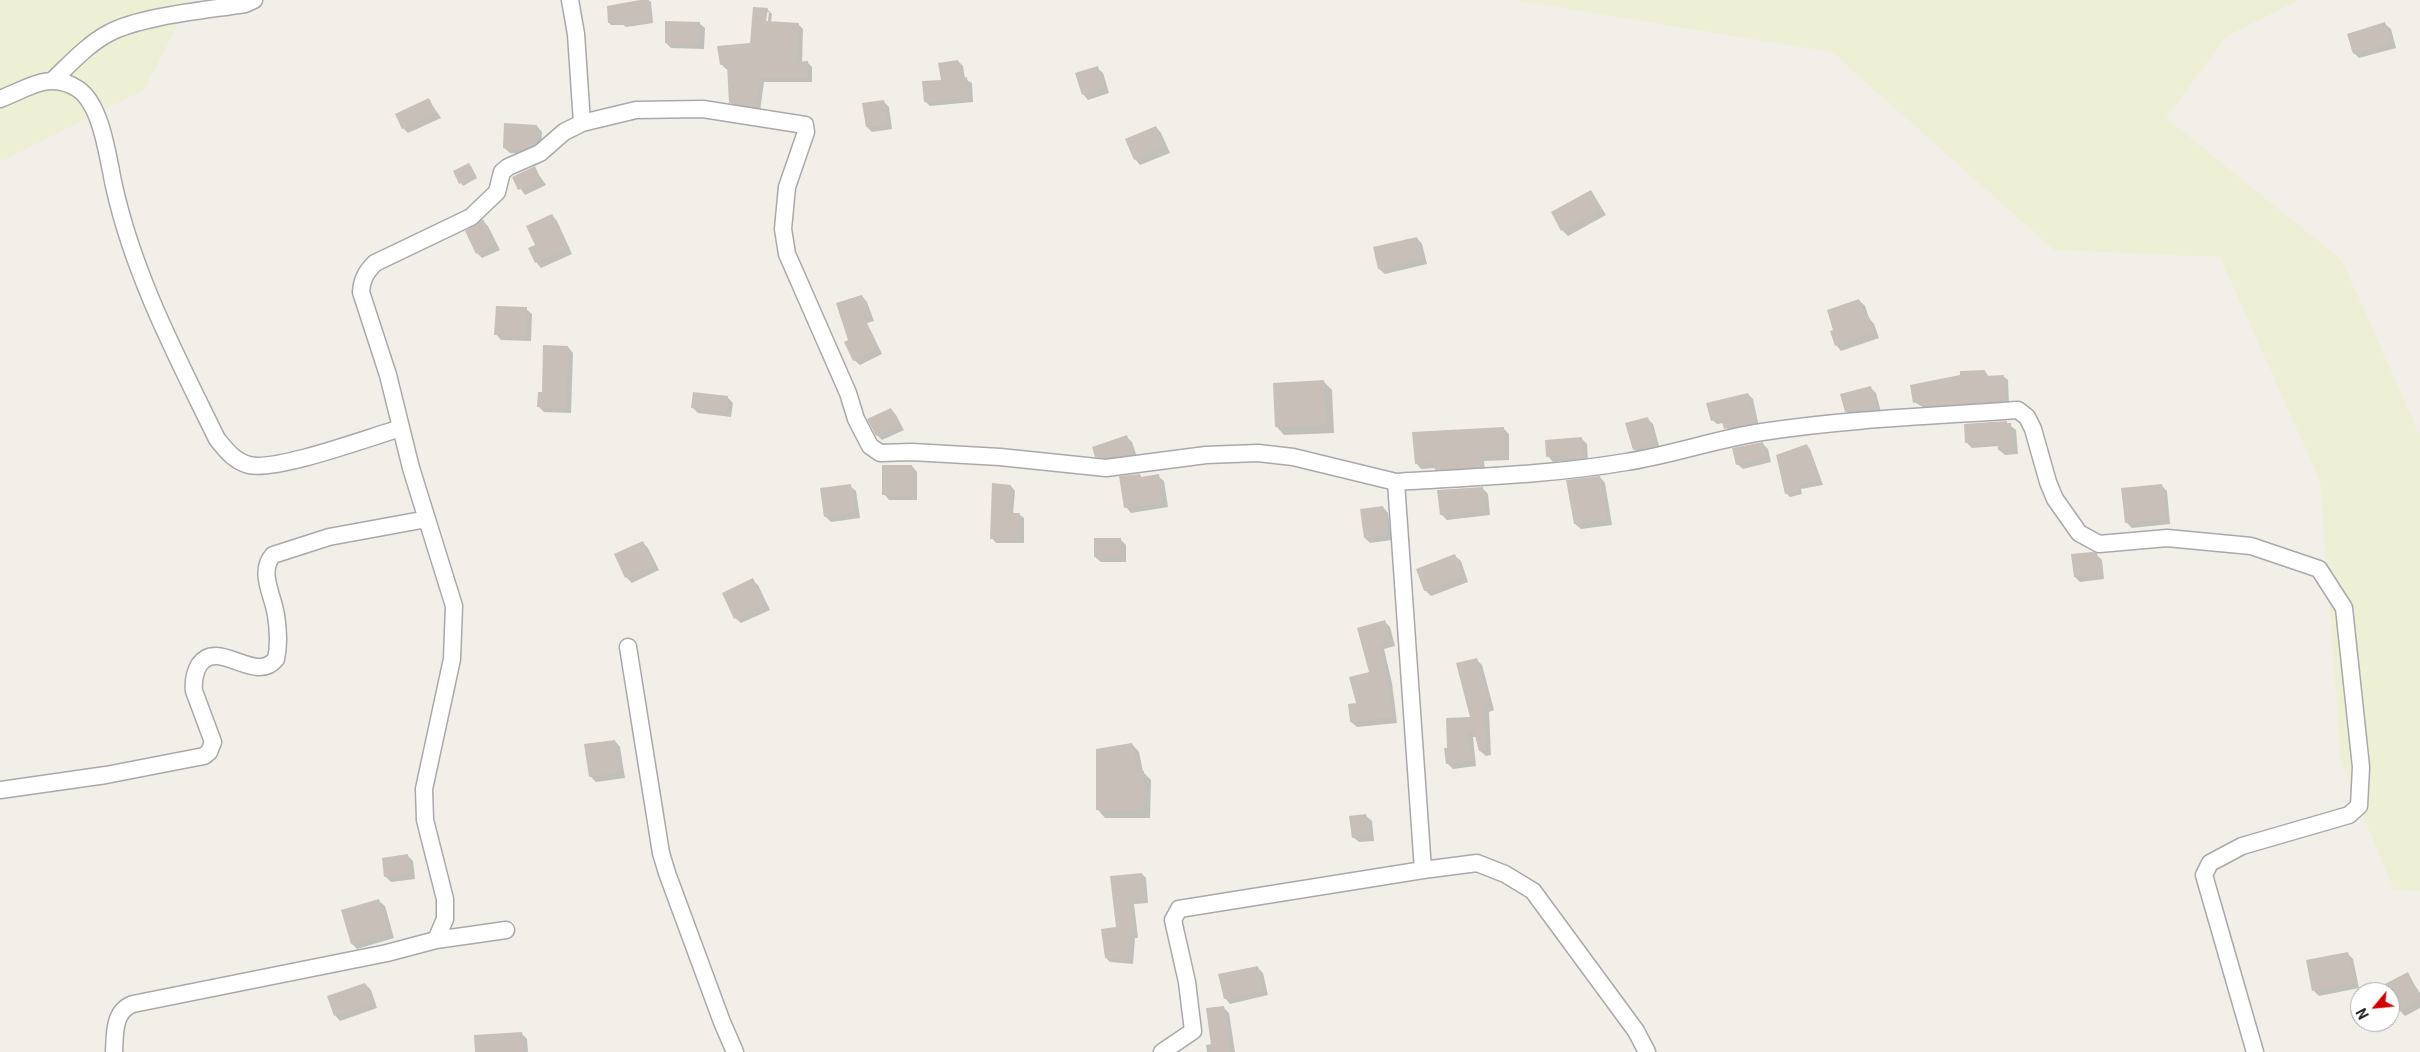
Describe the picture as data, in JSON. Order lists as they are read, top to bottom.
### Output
{
  "north": "bottom left"
}
